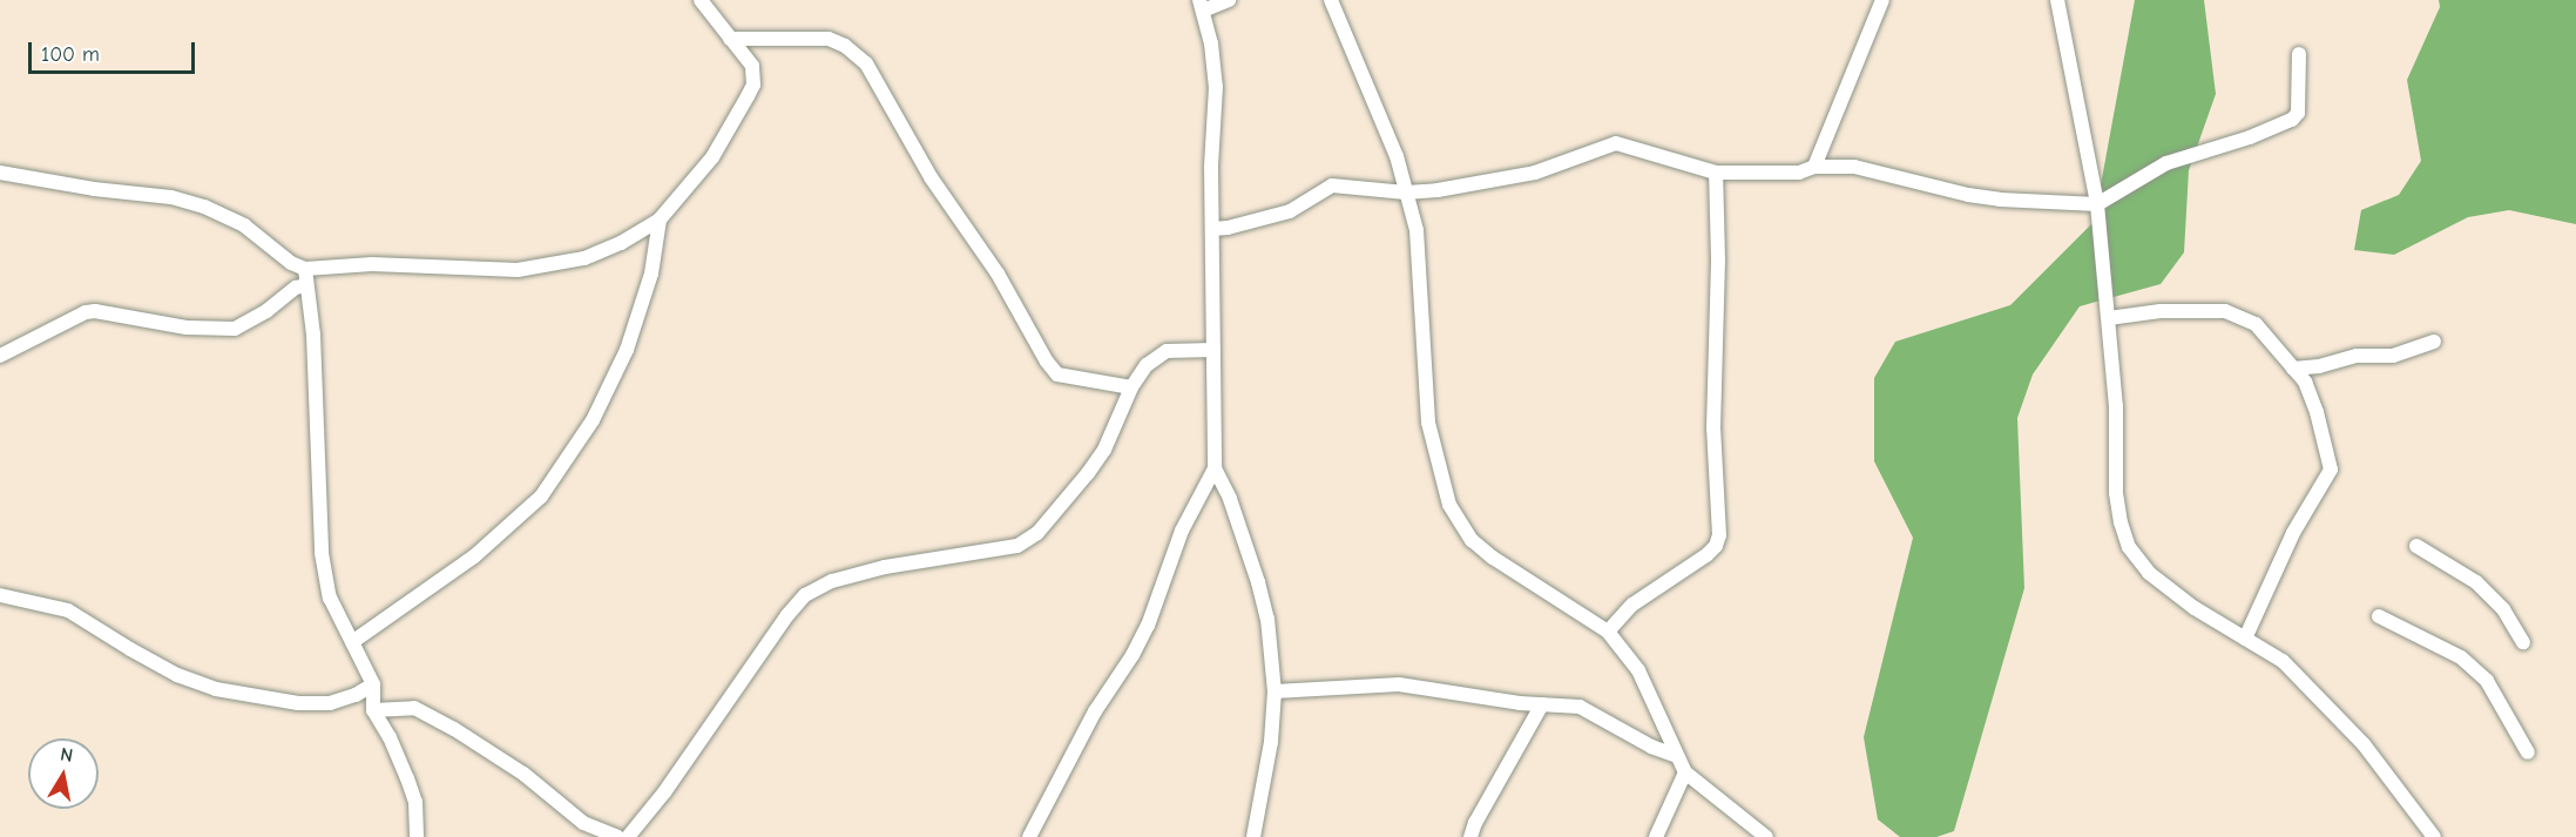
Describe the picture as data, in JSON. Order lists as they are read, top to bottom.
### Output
{
  "scale_bar": "100 m",
  "north": "top"
}
